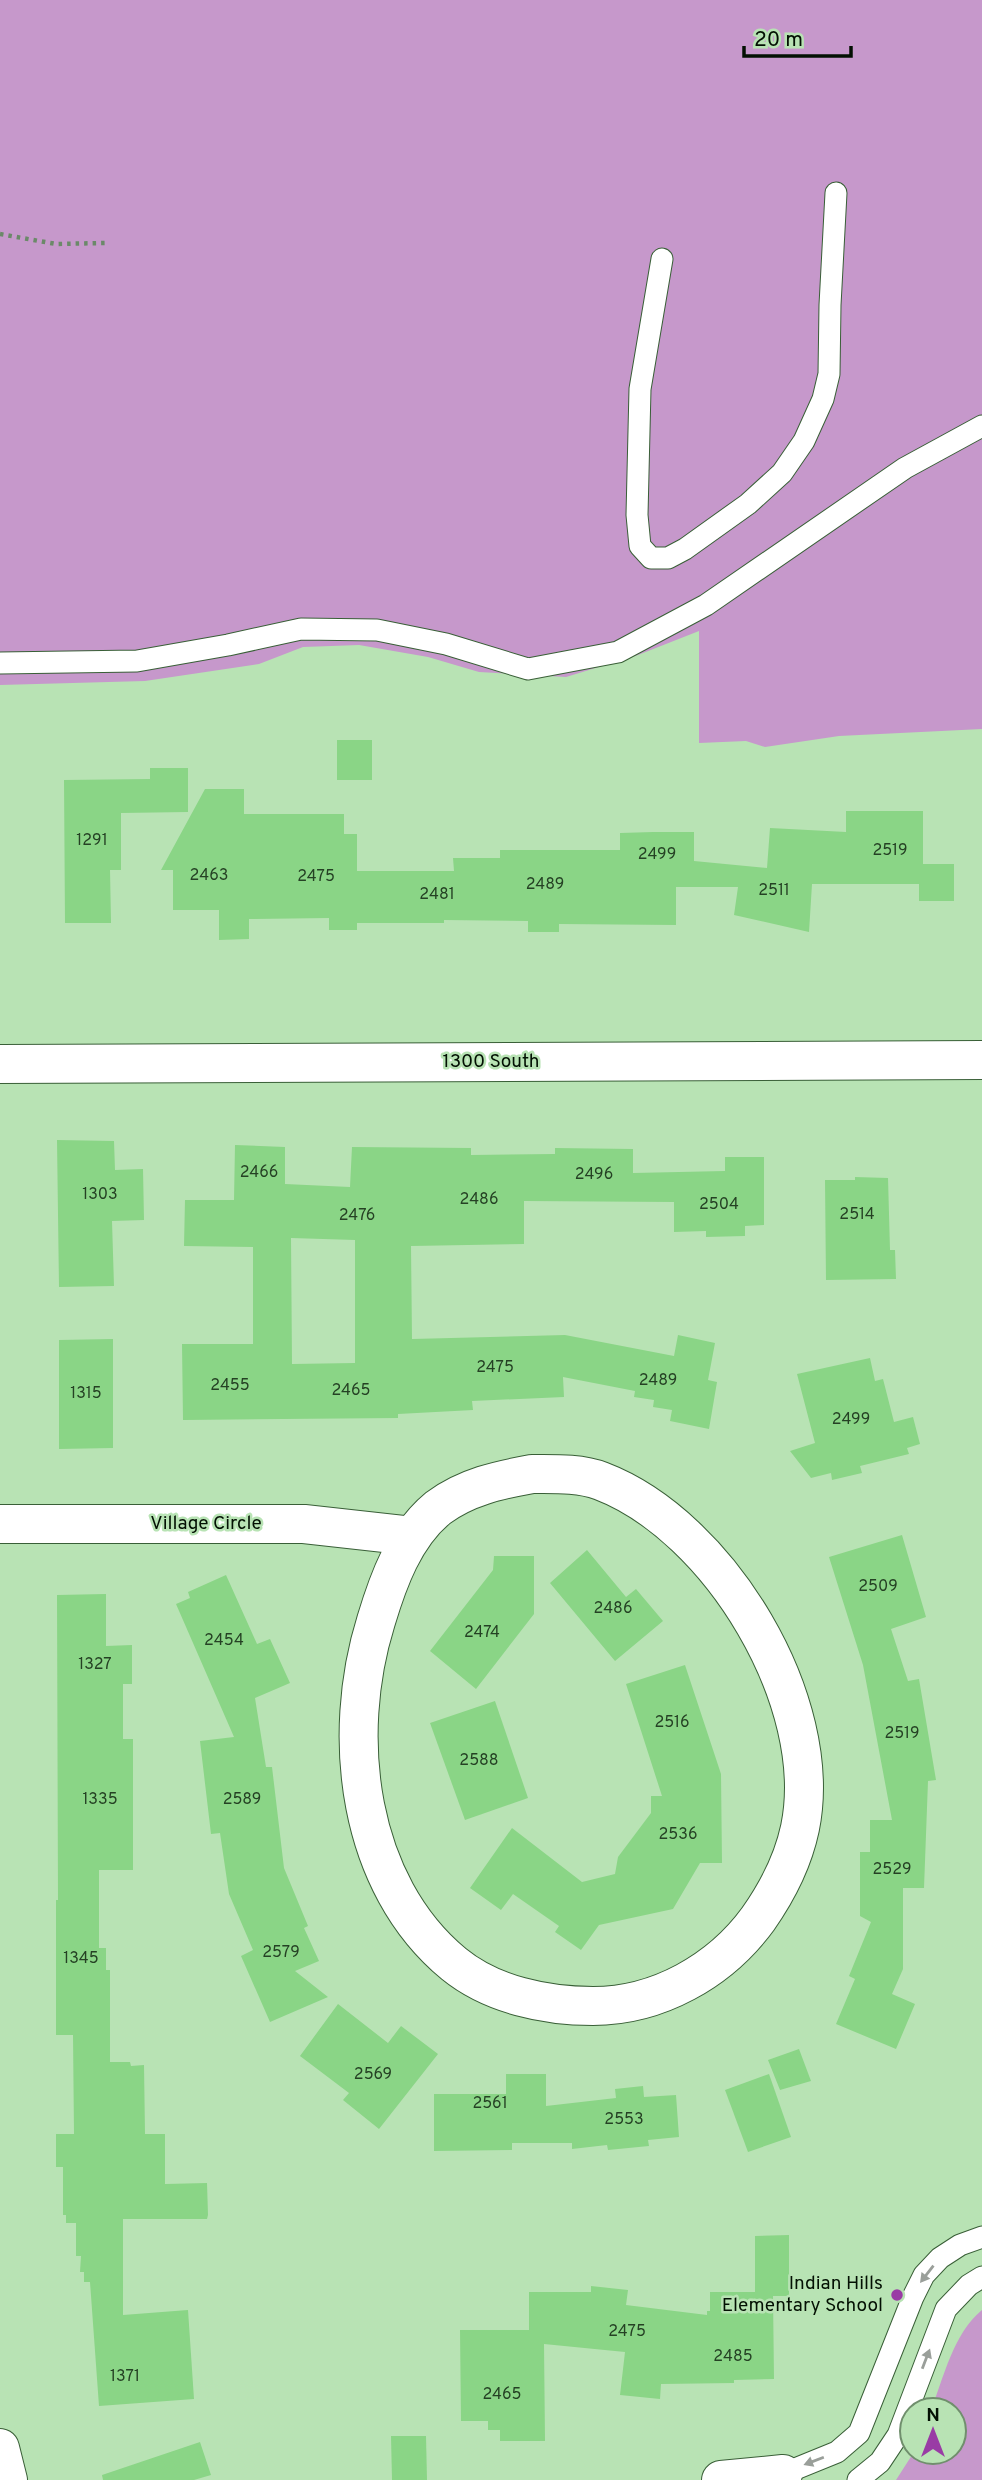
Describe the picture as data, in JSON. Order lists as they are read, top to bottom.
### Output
{
  "streets": {
    "street": ["1300 South", "Village Circle"]
  },
  "places": ["Indian Hills Elementary School"],
  "house_numbers": [
    "1291",
    "2519",
    "2499",
    "2463",
    "2475",
    "2489",
    "2511",
    "2481",
    "2466",
    "2496",
    "1303",
    "2486",
    "2504",
    "2514",
    "2476",
    "2475",
    "2489",
    "2455",
    "2465",
    "1315",
    "2499",
    "2509",
    "2486",
    "2474",
    "2454",
    "1327",
    "2516",
    "2519",
    "2588",
    "1335",
    "2589",
    "2536",
    "2529",
    "2579",
    "1345",
    "2569",
    "2561",
    "2553",
    "2475",
    "2485",
    "1371",
    "2465"
  ],
  "scale_bar": "20 m",
  "north": "top"
}
